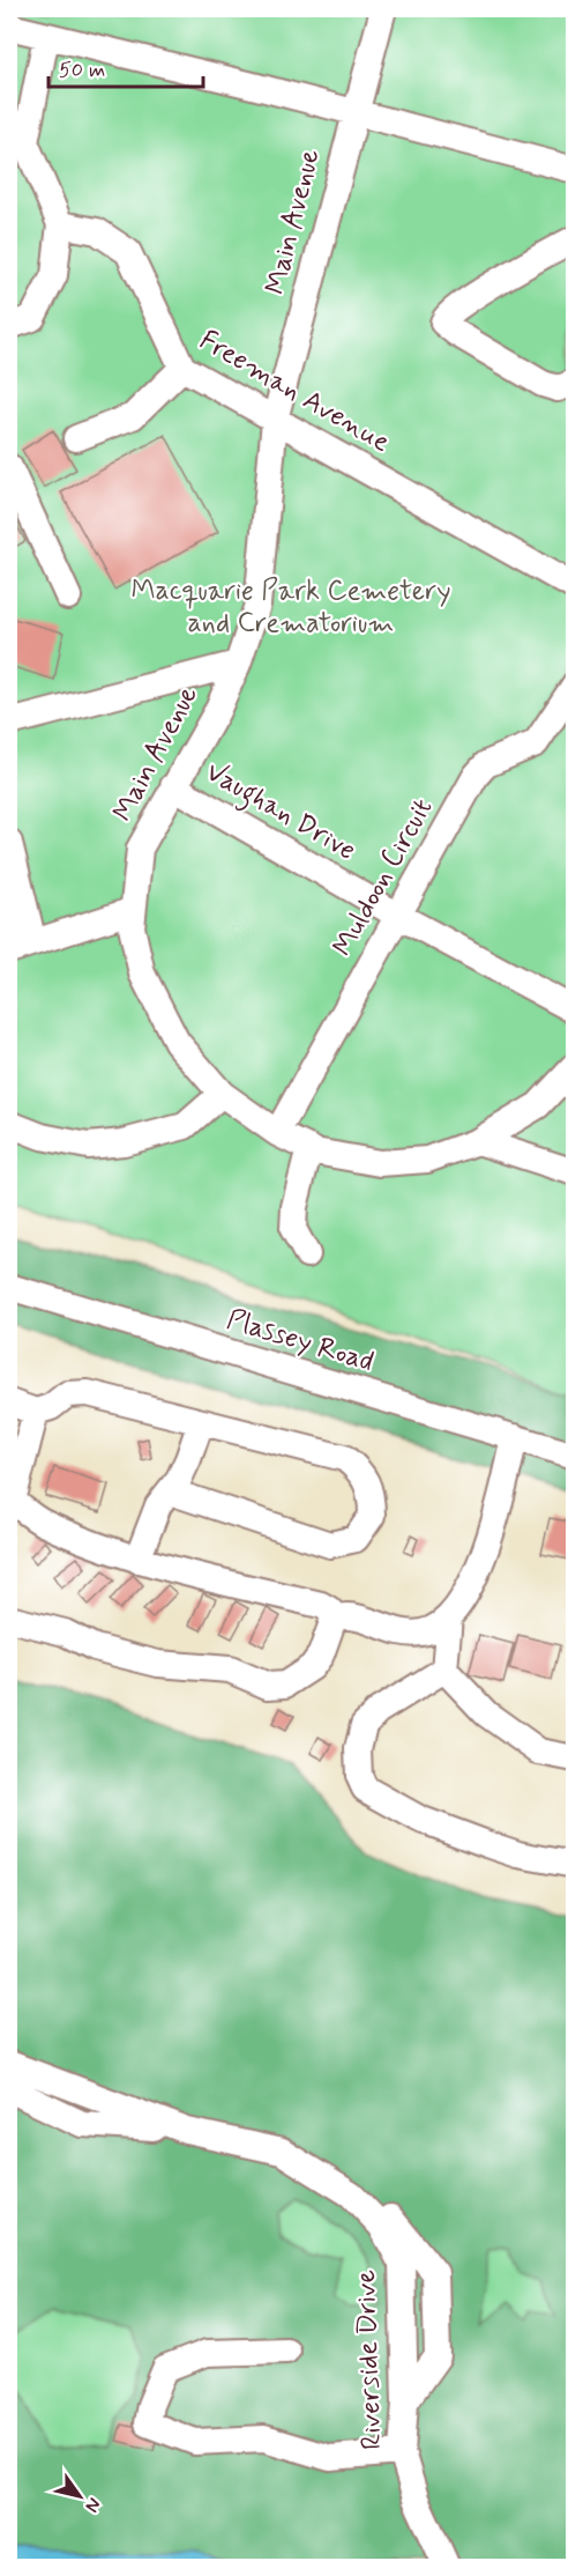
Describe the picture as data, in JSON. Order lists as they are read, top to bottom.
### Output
{
  "streets": {
    "street": [
      "Main Avenue",
      "Freeman Avenue",
      "Vaughan Drive",
      "Muldoon Circuit",
      "Plassey Road",
      "Riverside Drive"
    ]
  },
  "crossings": [
    ["Main Avenue", "Freeman Avenue"],
    ["Main Avenue", "Vaughan Drive"],
    ["Main Avenue", "Muldoon Circuit"],
    ["Vaughan Drive", "Muldoon Circuit"]
  ],
  "parks": ["Macquarie Park Cemetery and Crematorium"],
  "scale_bar": "50 m",
  "north": "bottom right"
}
